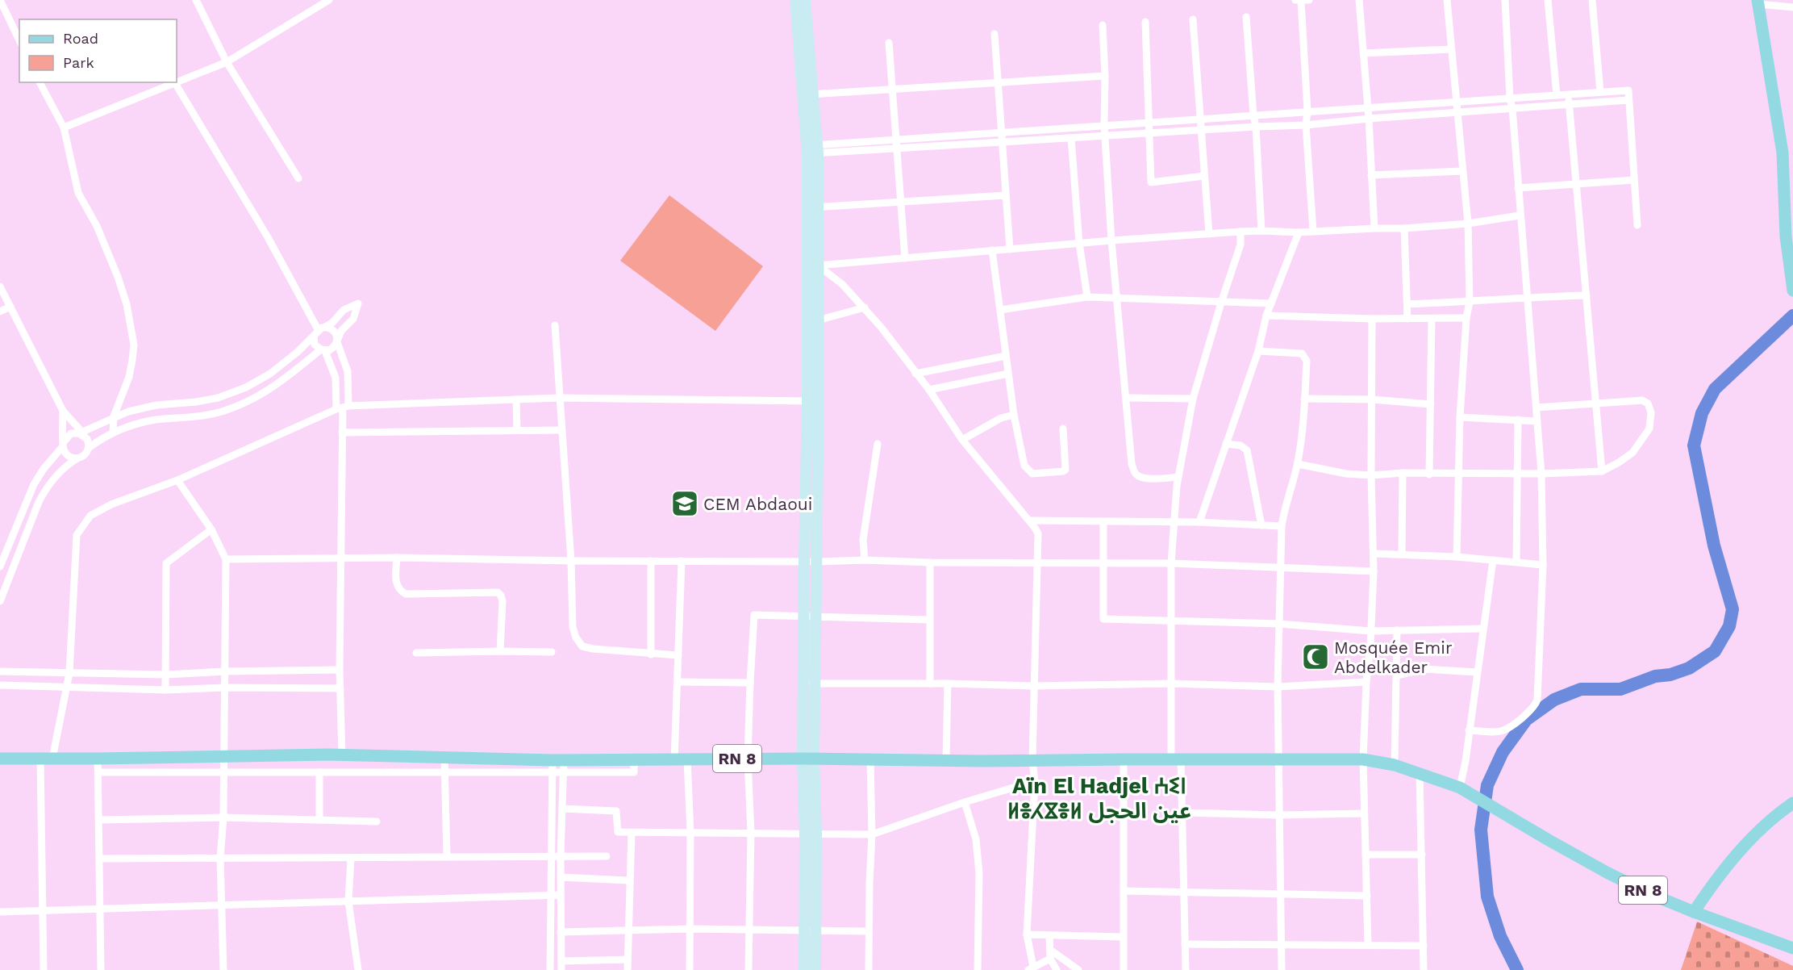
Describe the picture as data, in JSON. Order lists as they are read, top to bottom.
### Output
{
  "streets": {
    "main road": ["RN 8"]
  },
  "districts": ["Aïn El Hadjel ⵄⵉⵏ ⵍⴻⵃⴵⴻⵍ عين الحجل"],
  "places": {
    "school or university": ["CEM Abdaoui"],
    "mosque": ["Mosquée Emir Abdelkader"]
  },
  "legend": ["Road", "Park"]
}
